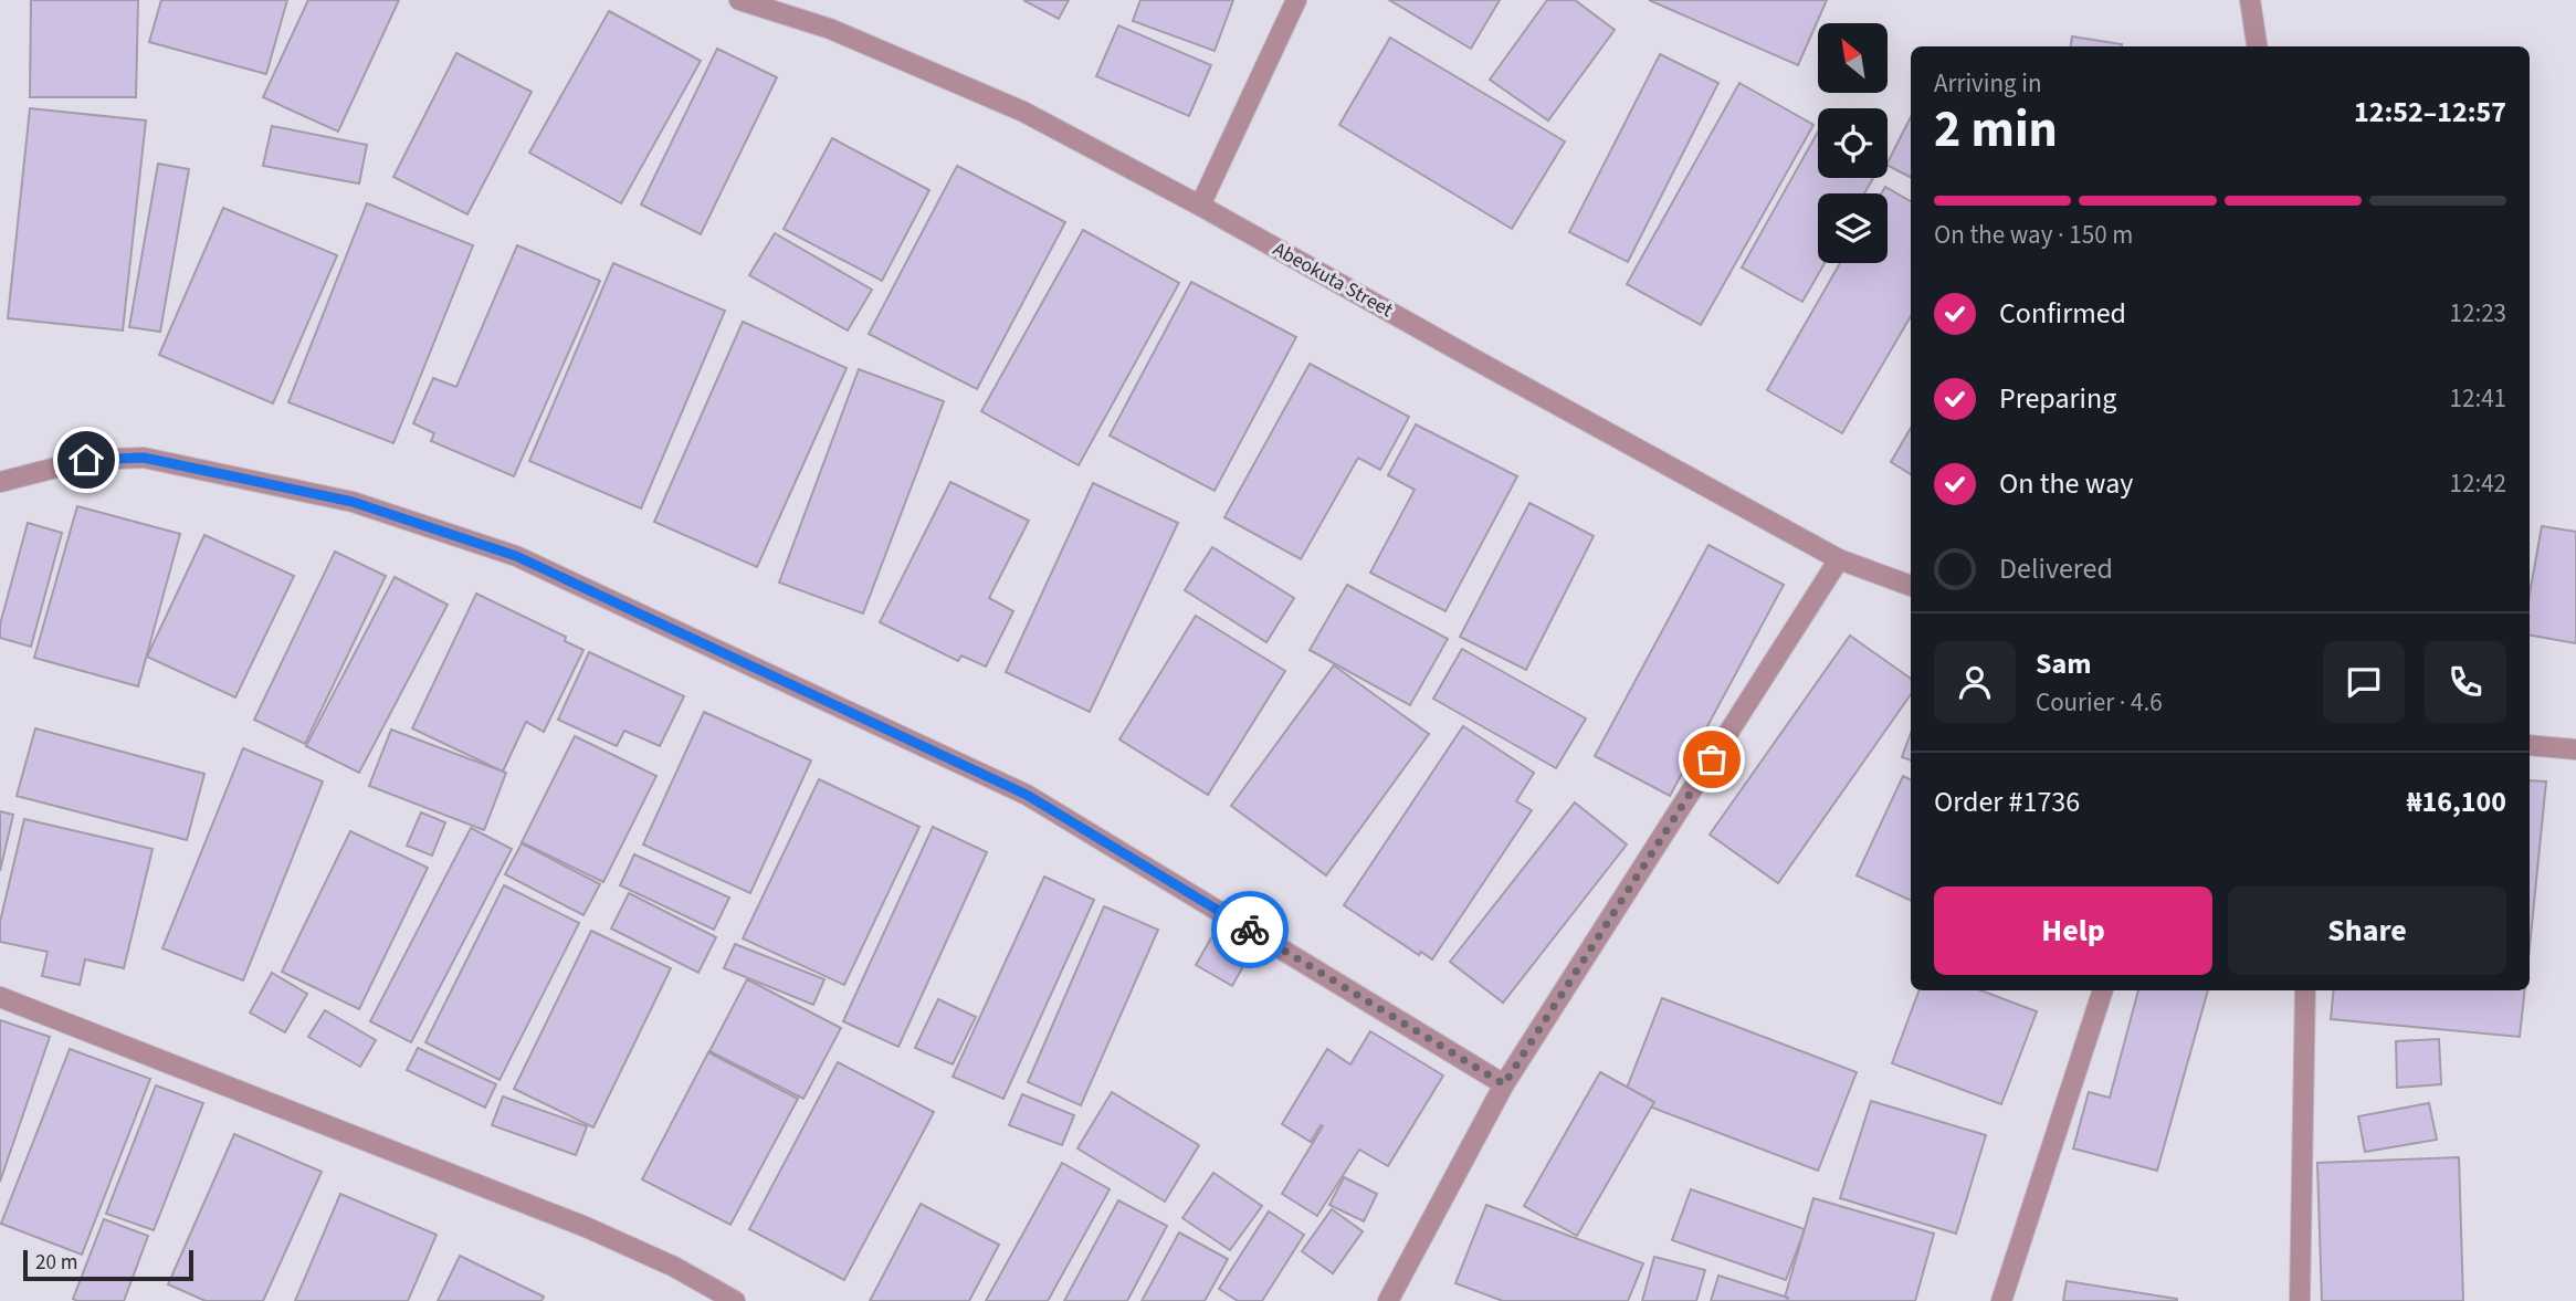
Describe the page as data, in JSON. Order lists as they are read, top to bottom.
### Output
{
  "streets": {
    "street": ["Abeokuta Street"]
  },
  "scale_bar": "20 m",
  "north": "top left",
  "page": {
    "heading": ["2 min", "Arriving in", "12:52–12:57"],
    "panel": [
      "Sam",
      "Courier · 4.6",
      "Order #1736",
      "₦16,100"
    ],
    "bar": "On the way · 150 m",
    "list": [
      ["Confirmed", "12:23"],
      ["Preparing", "12:41"],
      ["On the way", "12:42"],
      "Delivered"
    ],
    "buttons": ["Help", "Share"],
    "scale": "20 m"
  }
}
